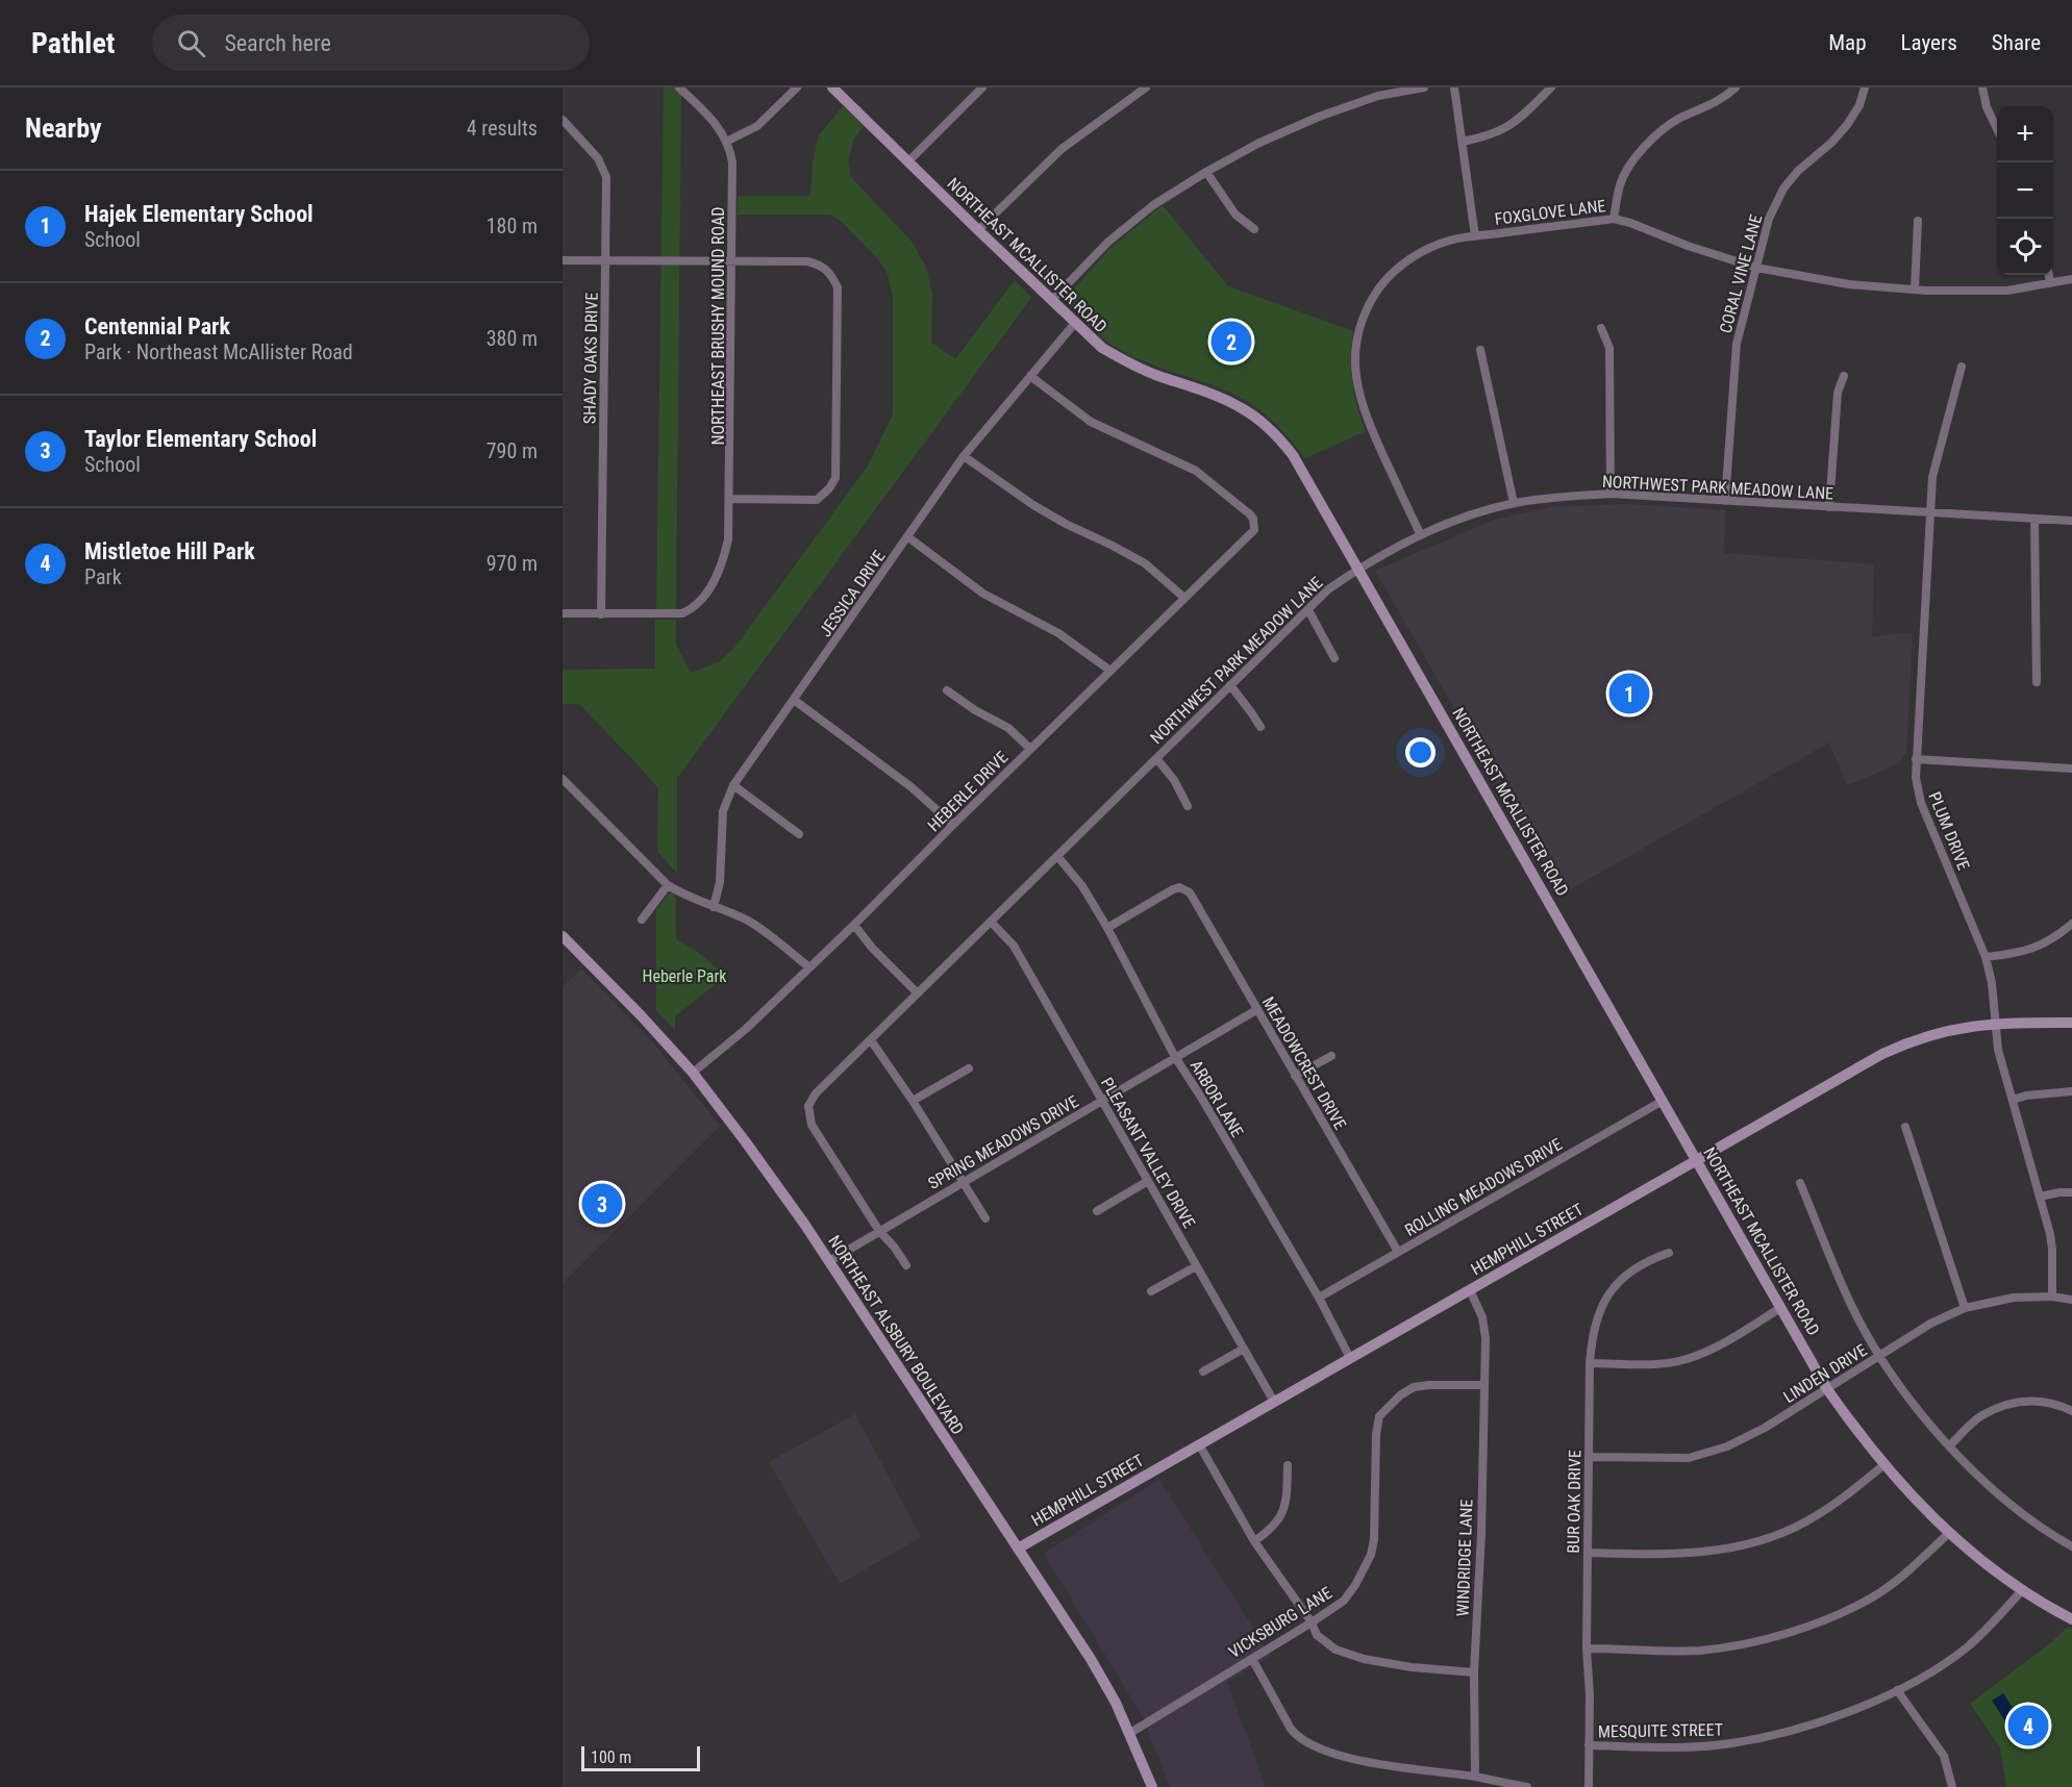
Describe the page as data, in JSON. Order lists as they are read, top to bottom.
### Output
{
  "streets": {
    "street": [
      "FOXGLOVE LANE",
      "NORTHEAST MCALLISTER ROAD",
      "CORAL VINE LANE",
      "NORTHEAST BRUSHY MOUND ROAD",
      "SHADY OAKS DRIVE",
      "NORTHWEST PARK MEADOW LANE",
      "JESSICA DRIVE",
      "HEBERLE DRIVE",
      "PLUM DRIVE",
      "MEADOWCREST DRIVE",
      "ARBOR LANE",
      "SPRING MEADOWS DRIVE",
      "PLEASANT VALLEY DRIVE",
      "ROLLING MEADOWS DRIVE",
      "HEMPHILL STREET",
      "NORTHEAST ALSBURY BOULEVARD",
      "LINDEN DRIVE",
      "BUR OAK DRIVE",
      "WINDRIDGE LANE",
      "VICKSBURG LANE",
      "MESQUITE STREET"
    ]
  },
  "crossings": [
    ["FOXGLOVE LANE", "CORAL VINE LANE"],
    ["FOXGLOVE LANE", "NORTHWEST PARK MEADOW LANE"],
    ["NORTHEAST MCALLISTER ROAD", "NORTHWEST PARK MEADOW LANE"],
    ["NORTHEAST MCALLISTER ROAD", "JESSICA DRIVE"],
    ["NORTHEAST MCALLISTER ROAD", "ROLLING MEADOWS DRIVE"],
    ["NORTHEAST MCALLISTER ROAD", "HEMPHILL STREET"],
    ["NORTHEAST MCALLISTER ROAD", "LINDEN DRIVE"],
    ["NORTHEAST MCALLISTER ROAD", "MESQUITE STREET"],
    ["CORAL VINE LANE", "NORTHWEST PARK MEADOW LANE"],
    ["NORTHEAST BRUSHY MOUND ROAD", "SHADY OAKS DRIVE"],
    ["NORTHWEST PARK MEADOW LANE", "PLUM DRIVE"],
    ["NORTHWEST PARK MEADOW LANE", "ARBOR LANE"],
    ["NORTHWEST PARK MEADOW LANE", "SPRING MEADOWS DRIVE"],
    ["NORTHWEST PARK MEADOW LANE", "PLEASANT VALLEY DRIVE"],
    ["JESSICA DRIVE", "HEBERLE DRIVE"],
    ["HEBERLE DRIVE", "NORTHEAST ALSBURY BOULEVARD"],
    ["PLUM DRIVE", "HEMPHILL STREET"],
    ["PLUM DRIVE", "LINDEN DRIVE"],
    ["MEADOWCREST DRIVE", "ARBOR LANE"],
    ["MEADOWCREST DRIVE", "SPRING MEADOWS DRIVE"],
    ["MEADOWCREST DRIVE", "ROLLING MEADOWS DRIVE"],
    ["ARBOR LANE", "SPRING MEADOWS DRIVE"],
    ["ARBOR LANE", "ROLLING MEADOWS DRIVE"],
    ["ARBOR LANE", "HEMPHILL STREET"],
    ["SPRING MEADOWS DRIVE", "PLEASANT VALLEY DRIVE"],
    ["SPRING MEADOWS DRIVE", "NORTHEAST ALSBURY BOULEVARD"],
    ["PLEASANT VALLEY DRIVE", "HEMPHILL STREET"],
    ["HEMPHILL STREET", "NORTHEAST ALSBURY BOULEVARD"],
    ["HEMPHILL STREET", "WINDRIDGE LANE"],
    ["NORTHEAST ALSBURY BOULEVARD", "VICKSBURG LANE"],
    ["LINDEN DRIVE", "BUR OAK DRIVE"],
    ["BUR OAK DRIVE", "MESQUITE STREET"],
    ["WINDRIDGE LANE", "VICKSBURG LANE"]
  ],
  "parks": ["Heberle Park"],
  "scale_bar": "100 m",
  "page": {
    "header": "Pathlet",
    "search": "Search here",
    "nav": ["Map", "Layers", "Share"],
    "heading": ["Nearby", "4 results"],
    "map_buttons": ["+", "−"],
    "list": [
      {
        "mark": "1",
        "name": "Hajek Elementary School",
        "note": "School",
        "value": "180 m"
      },
      {
        "mark": "2",
        "name": "Centennial Park",
        "note": "Park · Northeast McAllister Road",
        "value": "380 m"
      },
      {
        "mark": "3",
        "name": "Taylor Elementary School",
        "note": "School",
        "value": "790 m"
      },
      {
        "mark": "4",
        "name": "Mistletoe Hill Park",
        "note": "Park",
        "value": "970 m"
      }
    ],
    "pins": [
      "2",
      "1",
      "3",
      "4"
    ],
    "scale": "100 m"
  }
}
